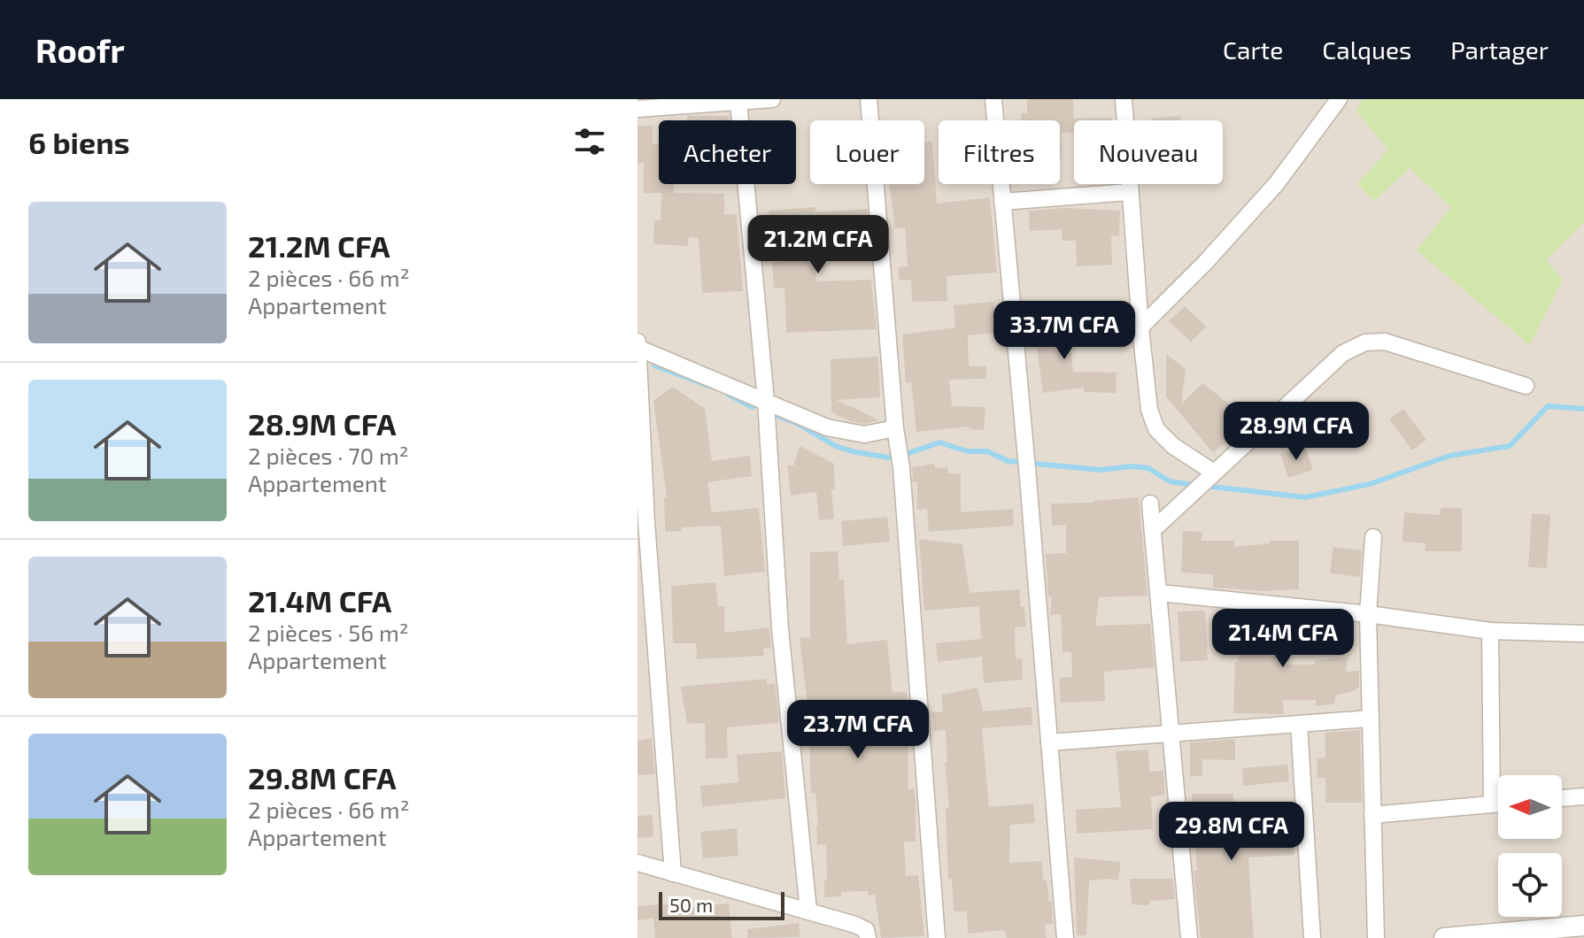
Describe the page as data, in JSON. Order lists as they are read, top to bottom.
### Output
{
  "scale_bar": "50 m",
  "north": "left",
  "page": {
    "header": "Roofr",
    "nav": ["Carte", "Calques", "Partager"],
    "heading": "6 biens",
    "chip": [
      "Acheter",
      "Louer",
      "Filtres",
      "Nouveau"
    ],
    "list": [
      {
        "name": "21.2M CFA",
        "note": "2 pièces · 66 m² · Appartement"
      },
      {
        "name": "28.9M CFA",
        "note": "2 pièces · 70 m² · Appartement"
      },
      {
        "name": "21.4M CFA",
        "note": "2 pièces · 56 m² · Appartement"
      },
      {
        "name": "29.8M CFA",
        "note": "2 pièces · 66 m² · Appartement"
      }
    ],
    "price": [
      "21.2M CFA",
      "33.7M CFA",
      "28.9M CFA",
      "21.4M CFA",
      "23.7M CFA",
      "29.8M CFA"
    ],
    "scale": "50 m"
  }
}
